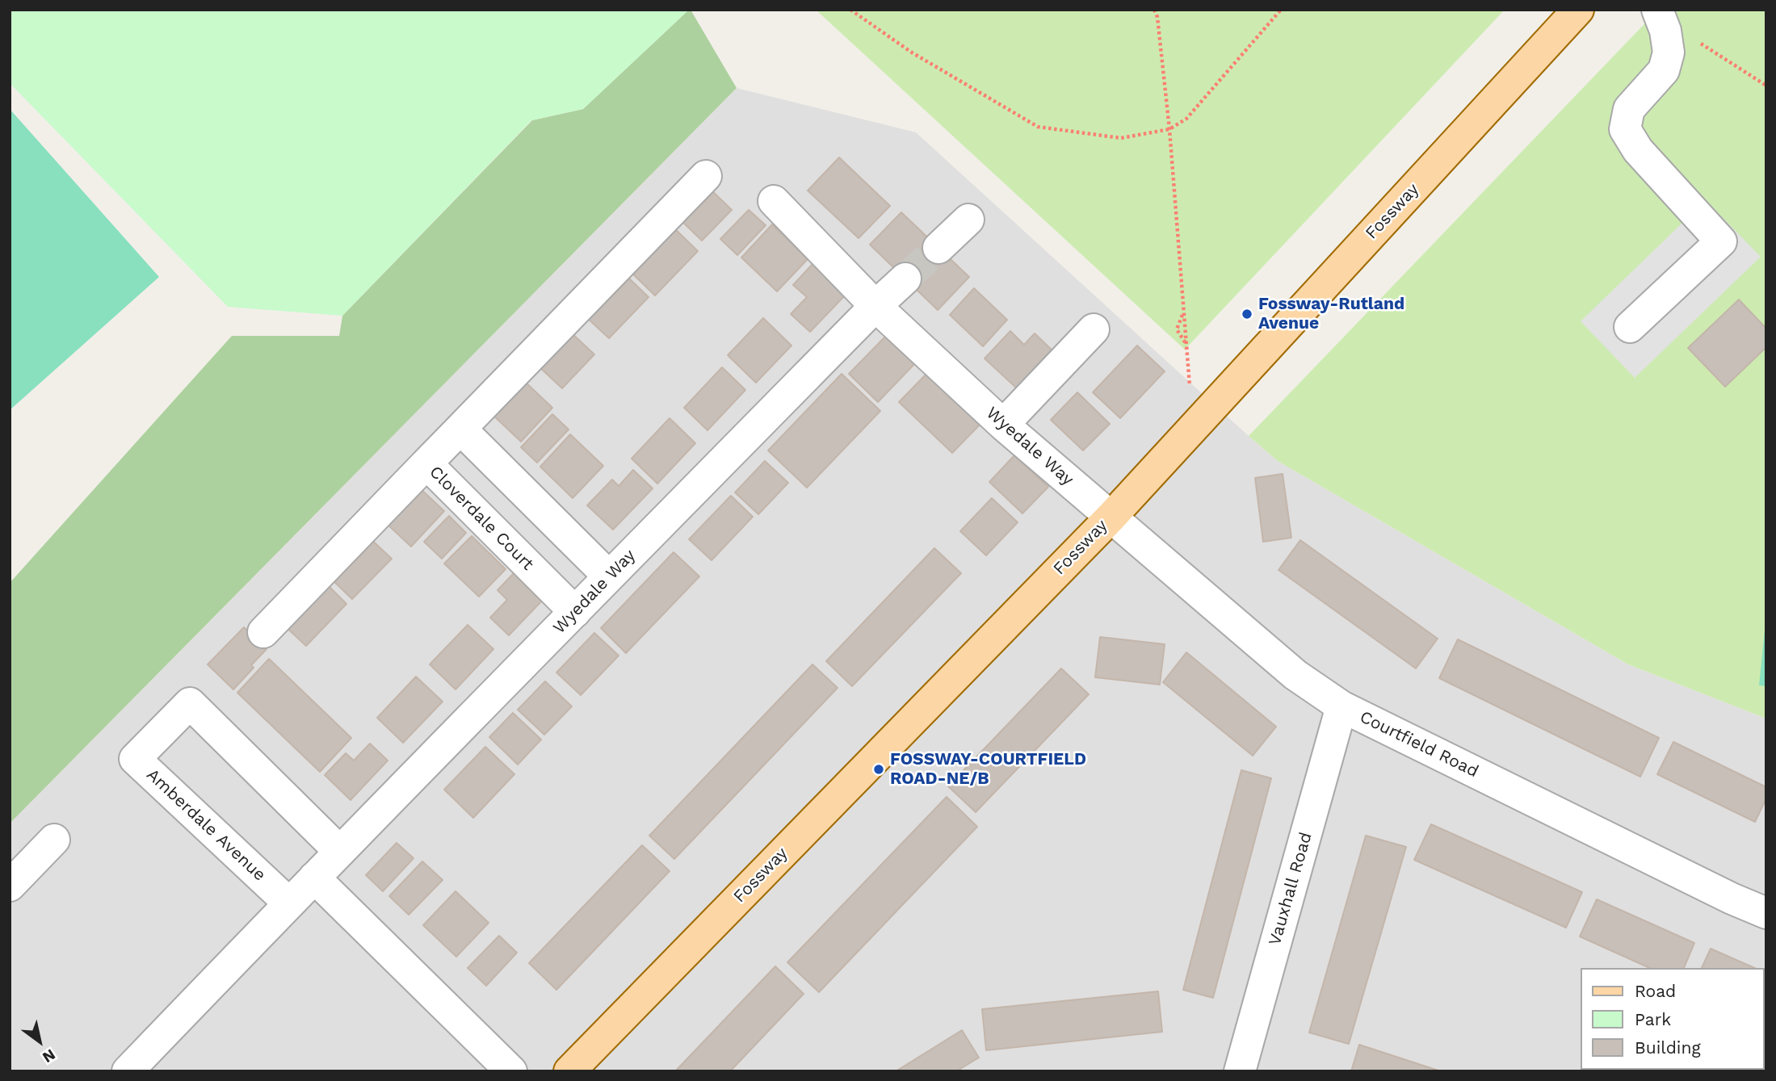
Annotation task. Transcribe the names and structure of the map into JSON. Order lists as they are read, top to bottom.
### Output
{
  "streets": {
    "main road": ["Fossway"],
    "street": [
      "Wyedale Way",
      "Cloverdale Court",
      "Courtfield Road",
      "Amberdale Avenue",
      "Vauxhall Road"
    ]
  },
  "crossings": [
    ["Fossway", "Wyedale Way"],
    ["Fossway", "Courtfield Road"],
    ["Wyedale Way", "Cloverdale Court"],
    ["Wyedale Way", "Courtfield Road"],
    ["Wyedale Way", "Amberdale Avenue"],
    ["Courtfield Road", "Vauxhall Road"]
  ],
  "places": ["Fossway-Rutland Avenue", "FOSSWAY-COURTFIELD ROAD-NE/B"],
  "legend": ["Road", "Park", "Building"],
  "north": "bottom right"
}
